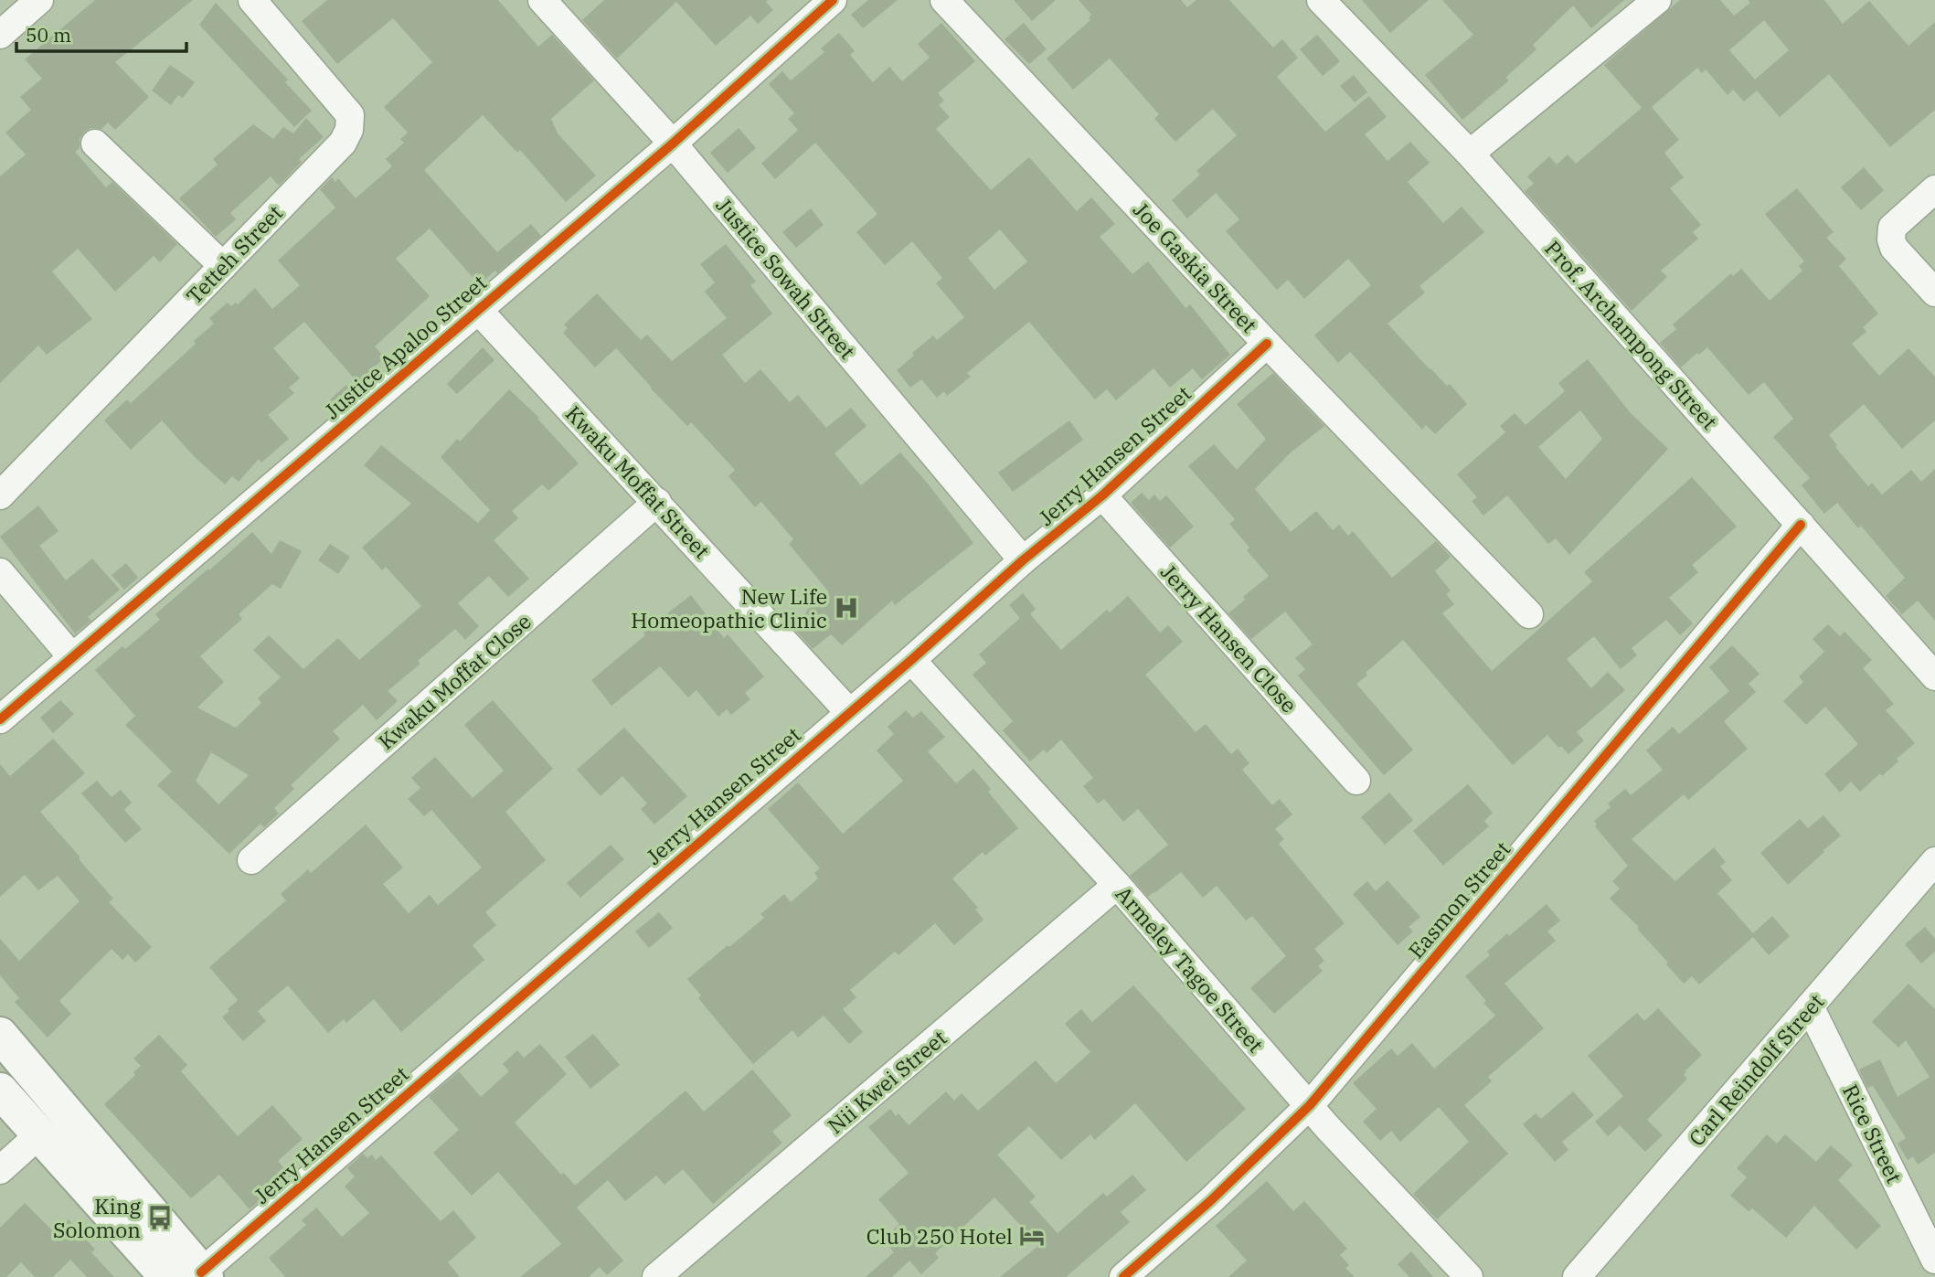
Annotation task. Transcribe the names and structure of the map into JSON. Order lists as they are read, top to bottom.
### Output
{
  "streets": {
    "street": [
      "Tetteh Street",
      "Joe Gaskia Street",
      "Justice Sowah Street",
      "Prof. Archampong Street",
      "Justice Apaloo Street",
      "Jerry Hansen Street",
      "Kwaku Moffat Street",
      "Jerry Hansen Close",
      "Kwaku Moffat Close",
      "Easmon Street",
      "Armeley Tagoe Street",
      "Carl Reindolf Street",
      "Nii Kwei Street",
      "Rice Street"
    ]
  },
  "crossings": [
    ["Joe Gaskia Street", "Jerry Hansen Street"],
    ["Justice Sowah Street", "Justice Apaloo Street"],
    ["Justice Sowah Street", "Jerry Hansen Street"],
    ["Prof. Archampong Street", "Easmon Street"],
    ["Justice Apaloo Street", "Kwaku Moffat Street"],
    ["Jerry Hansen Street", "Kwaku Moffat Street"],
    ["Jerry Hansen Street", "Jerry Hansen Close"],
    ["Jerry Hansen Street", "Armeley Tagoe Street"],
    ["Kwaku Moffat Street", "Kwaku Moffat Close"],
    ["Easmon Street", "Armeley Tagoe Street"],
    ["Armeley Tagoe Street", "Nii Kwei Street"],
    ["Carl Reindolf Street", "Rice Street"]
  ],
  "places": {
    "hospital": ["New Life Homeopathic Clinic"],
    "bus stop": ["King Solomon"],
    "hotel": ["Club 250 Hotel"]
  },
  "scale_bar": "50 m"
}
